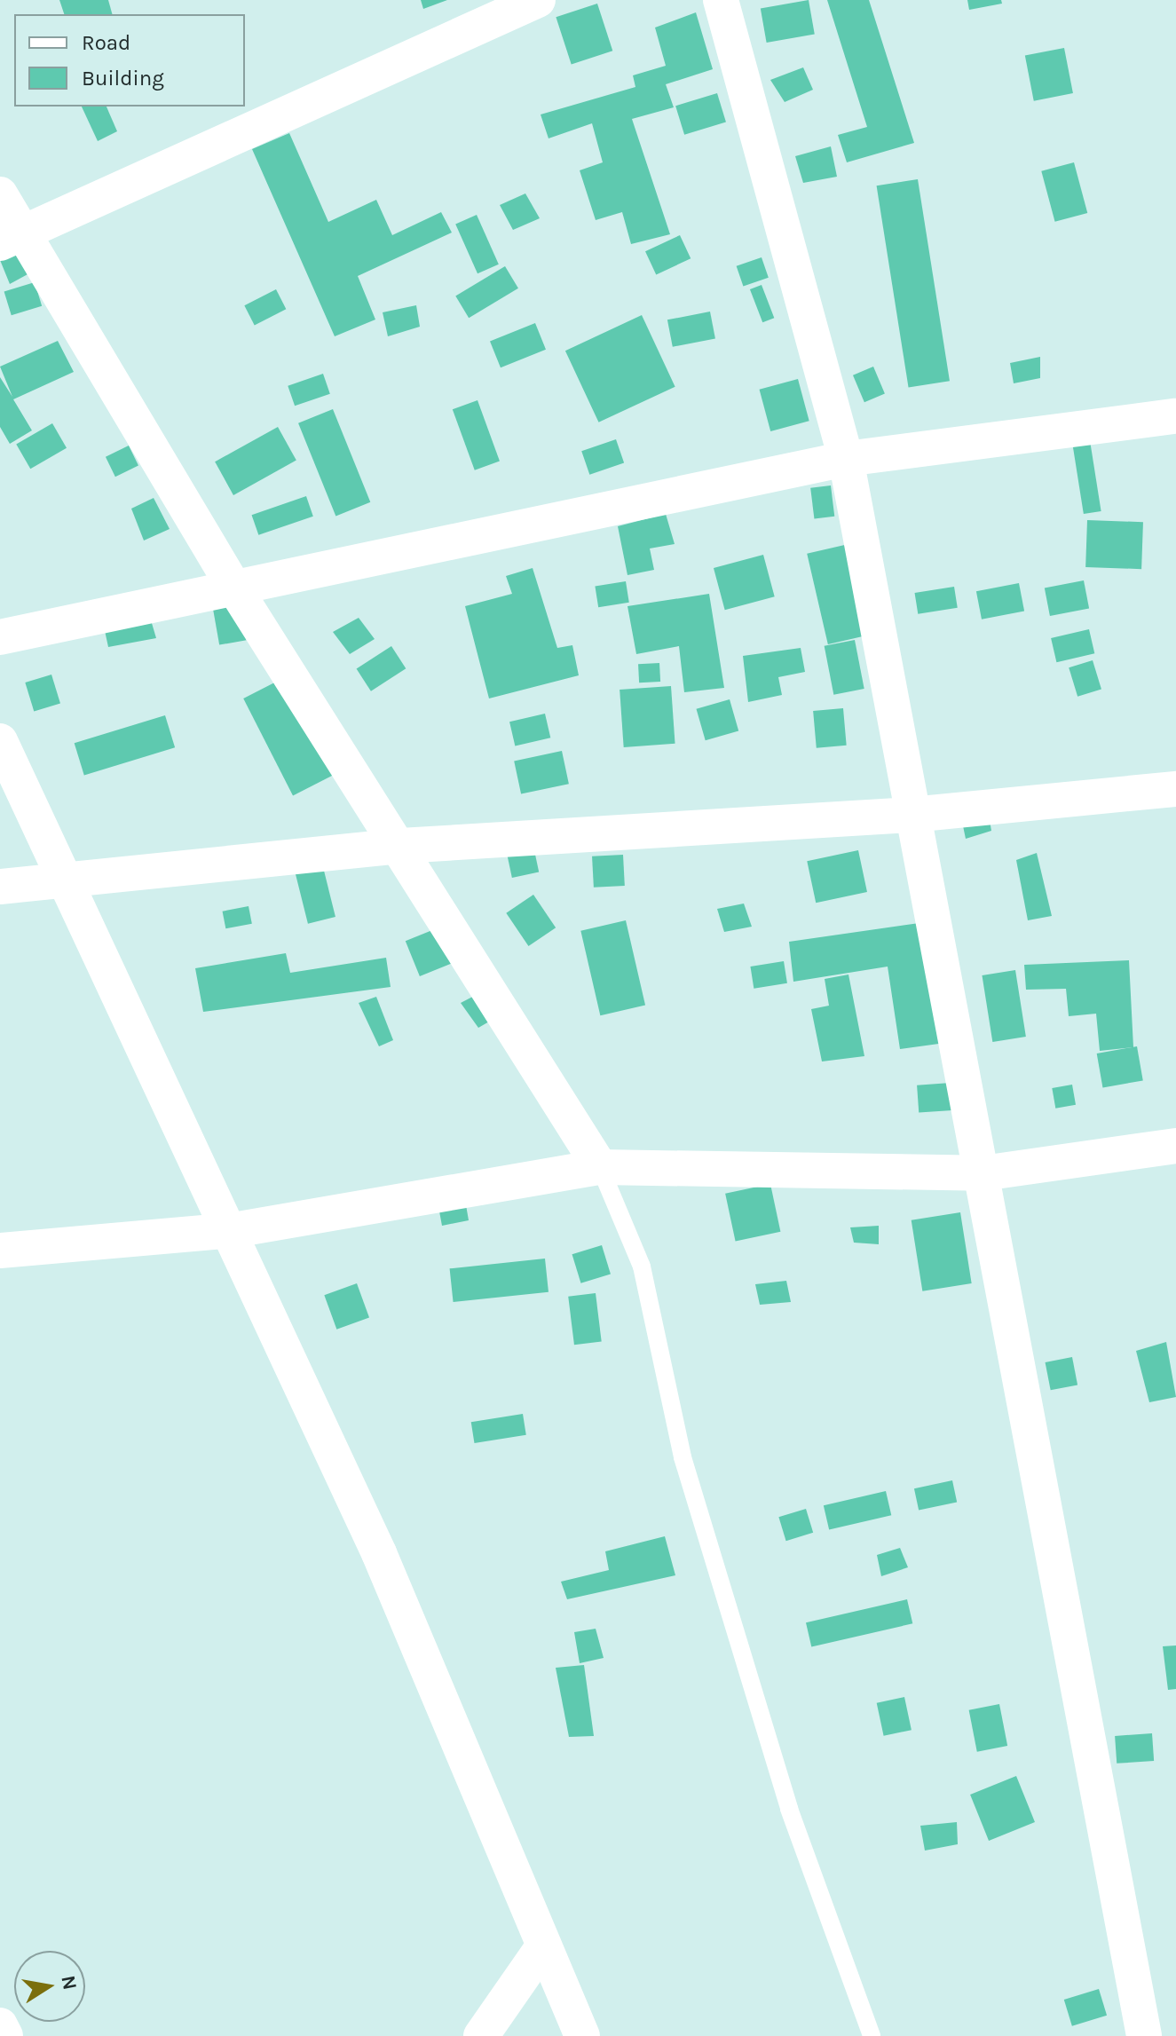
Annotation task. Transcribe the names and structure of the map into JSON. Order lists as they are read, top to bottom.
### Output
{
  "legend": ["Road", "Building"],
  "north": "right"
}
